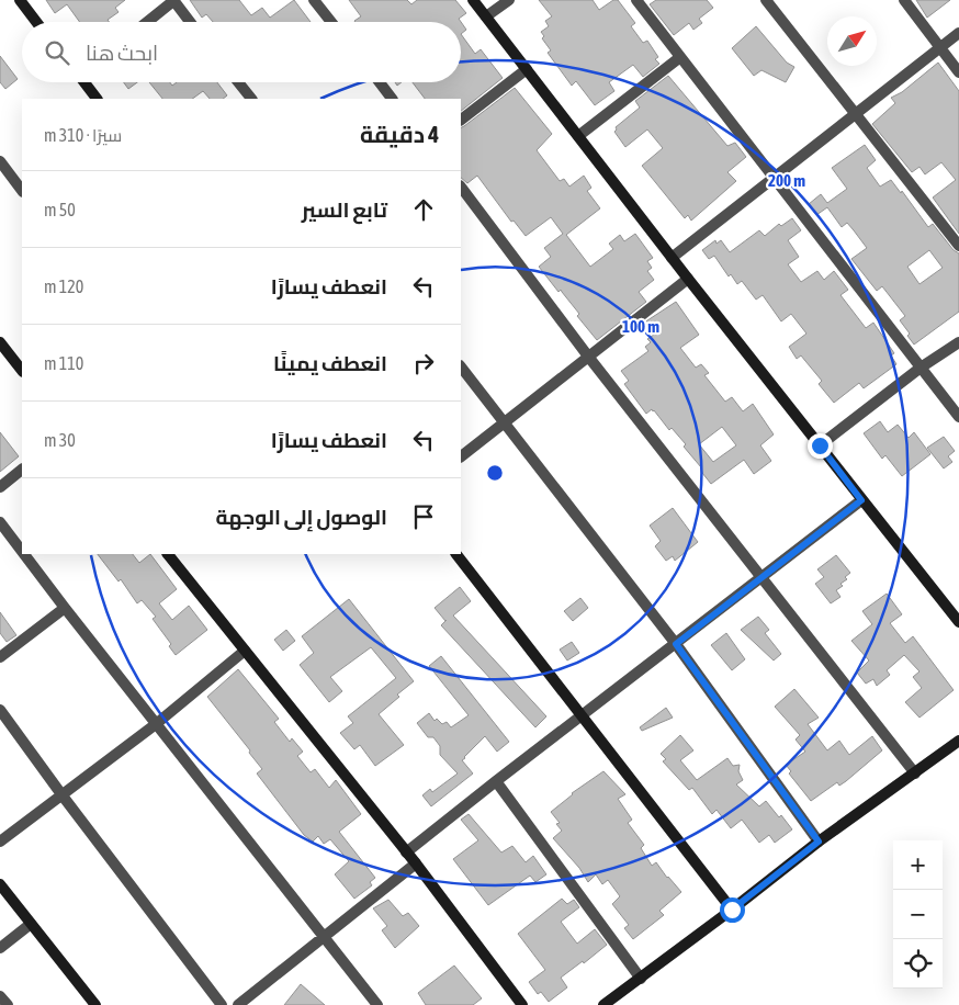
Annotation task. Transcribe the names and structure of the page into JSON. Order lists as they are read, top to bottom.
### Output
{
  "north": "top right",
  "page": {
    "search": "ابحث هنا",
    "heading": ["4 دقيقة", "سيرًا · 310 m"],
    "list": [
      ["تابع السير", "50 m"],
      ["انعطف يسارًا", "120 m"],
      ["انعطف يمينًا", "110 m"],
      ["انعطف يسارًا", "30 m"],
      "الوصول إلى الوجهة"
    ],
    "map_buttons": ["+", "−"]
  },
  "rings": ["200 m", "100 m"]
}
